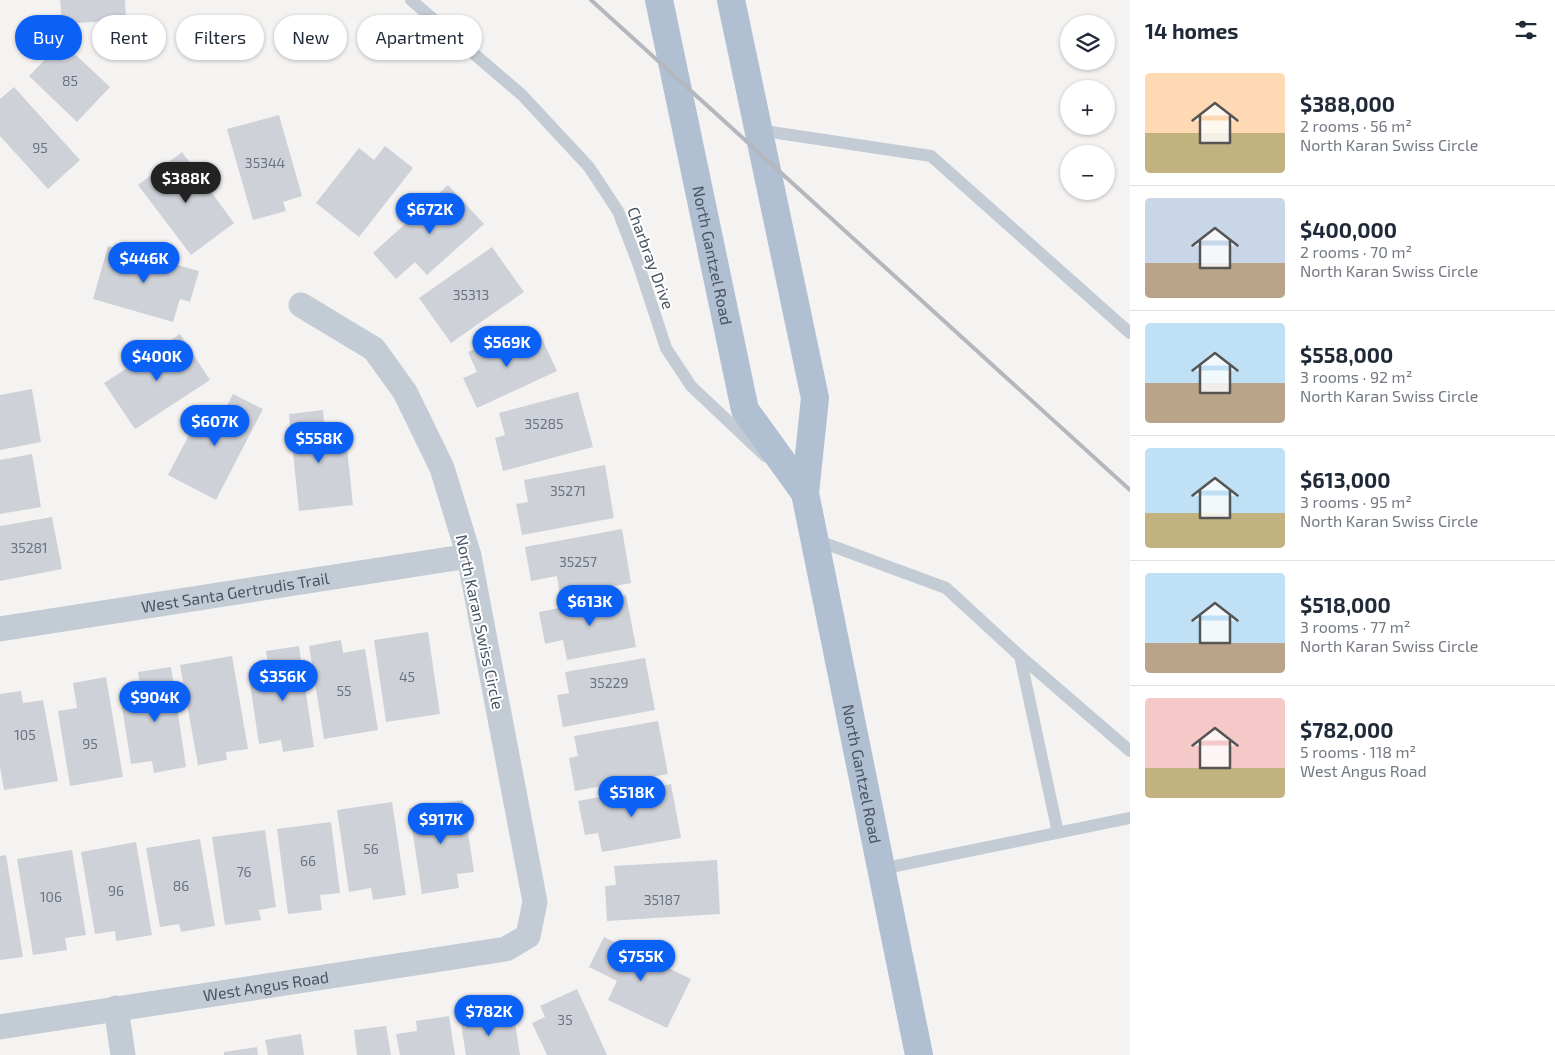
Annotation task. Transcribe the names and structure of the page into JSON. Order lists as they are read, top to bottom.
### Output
{
  "streets": {
    "main road": ["North Gantzel Road"],
    "street": ["West Santa Gertrudis Trail", "North Karan Swiss Circle", "West Angus Road"],
    "lane": ["Charbray Drive"]
  },
  "crossings": [
    ["North Gantzel Road", "Charbray Drive"],
    ["West Santa Gertrudis Trail", "North Karan Swiss Circle"],
    ["North Karan Swiss Circle", "West Angus Road"]
  ],
  "house_numbers": [
    "85",
    "95",
    "35344",
    "35313",
    "35285",
    "35271",
    "35281",
    "35257",
    "45",
    "35229",
    "55",
    "105",
    "95",
    "56",
    "66",
    "76",
    "86",
    "96",
    "106",
    "35187",
    "35"
  ],
  "page": {
    "heading": "14 homes",
    "map_buttons": ["+", "−"],
    "chip": [
      "Buy",
      "Rent",
      "Filters",
      "New",
      "Apartment"
    ],
    "list": [
      {
        "name": "$388,000",
        "note": "2 rooms · 56 m² · North Karan Swiss Circle"
      },
      {
        "name": "$400,000",
        "note": "2 rooms · 70 m² · North Karan Swiss Circle"
      },
      {
        "name": "$558,000",
        "note": "3 rooms · 92 m² · North Karan Swiss Circle"
      },
      {
        "name": "$613,000",
        "note": "3 rooms · 95 m² · North Karan Swiss Circle"
      },
      {
        "name": "$518,000",
        "note": "3 rooms · 77 m² · North Karan Swiss Circle"
      },
      {
        "name": "$782,000",
        "note": "5 rooms · 118 m² · West Angus Road"
      }
    ],
    "price": [
      "$388K",
      "$672K",
      "$446K",
      "$569K",
      "$400K",
      "$607K",
      "$558K",
      "$613K",
      "$356K",
      "$904K",
      "$518K",
      "$917K",
      "$755K",
      "$782K"
    ]
  }
}
